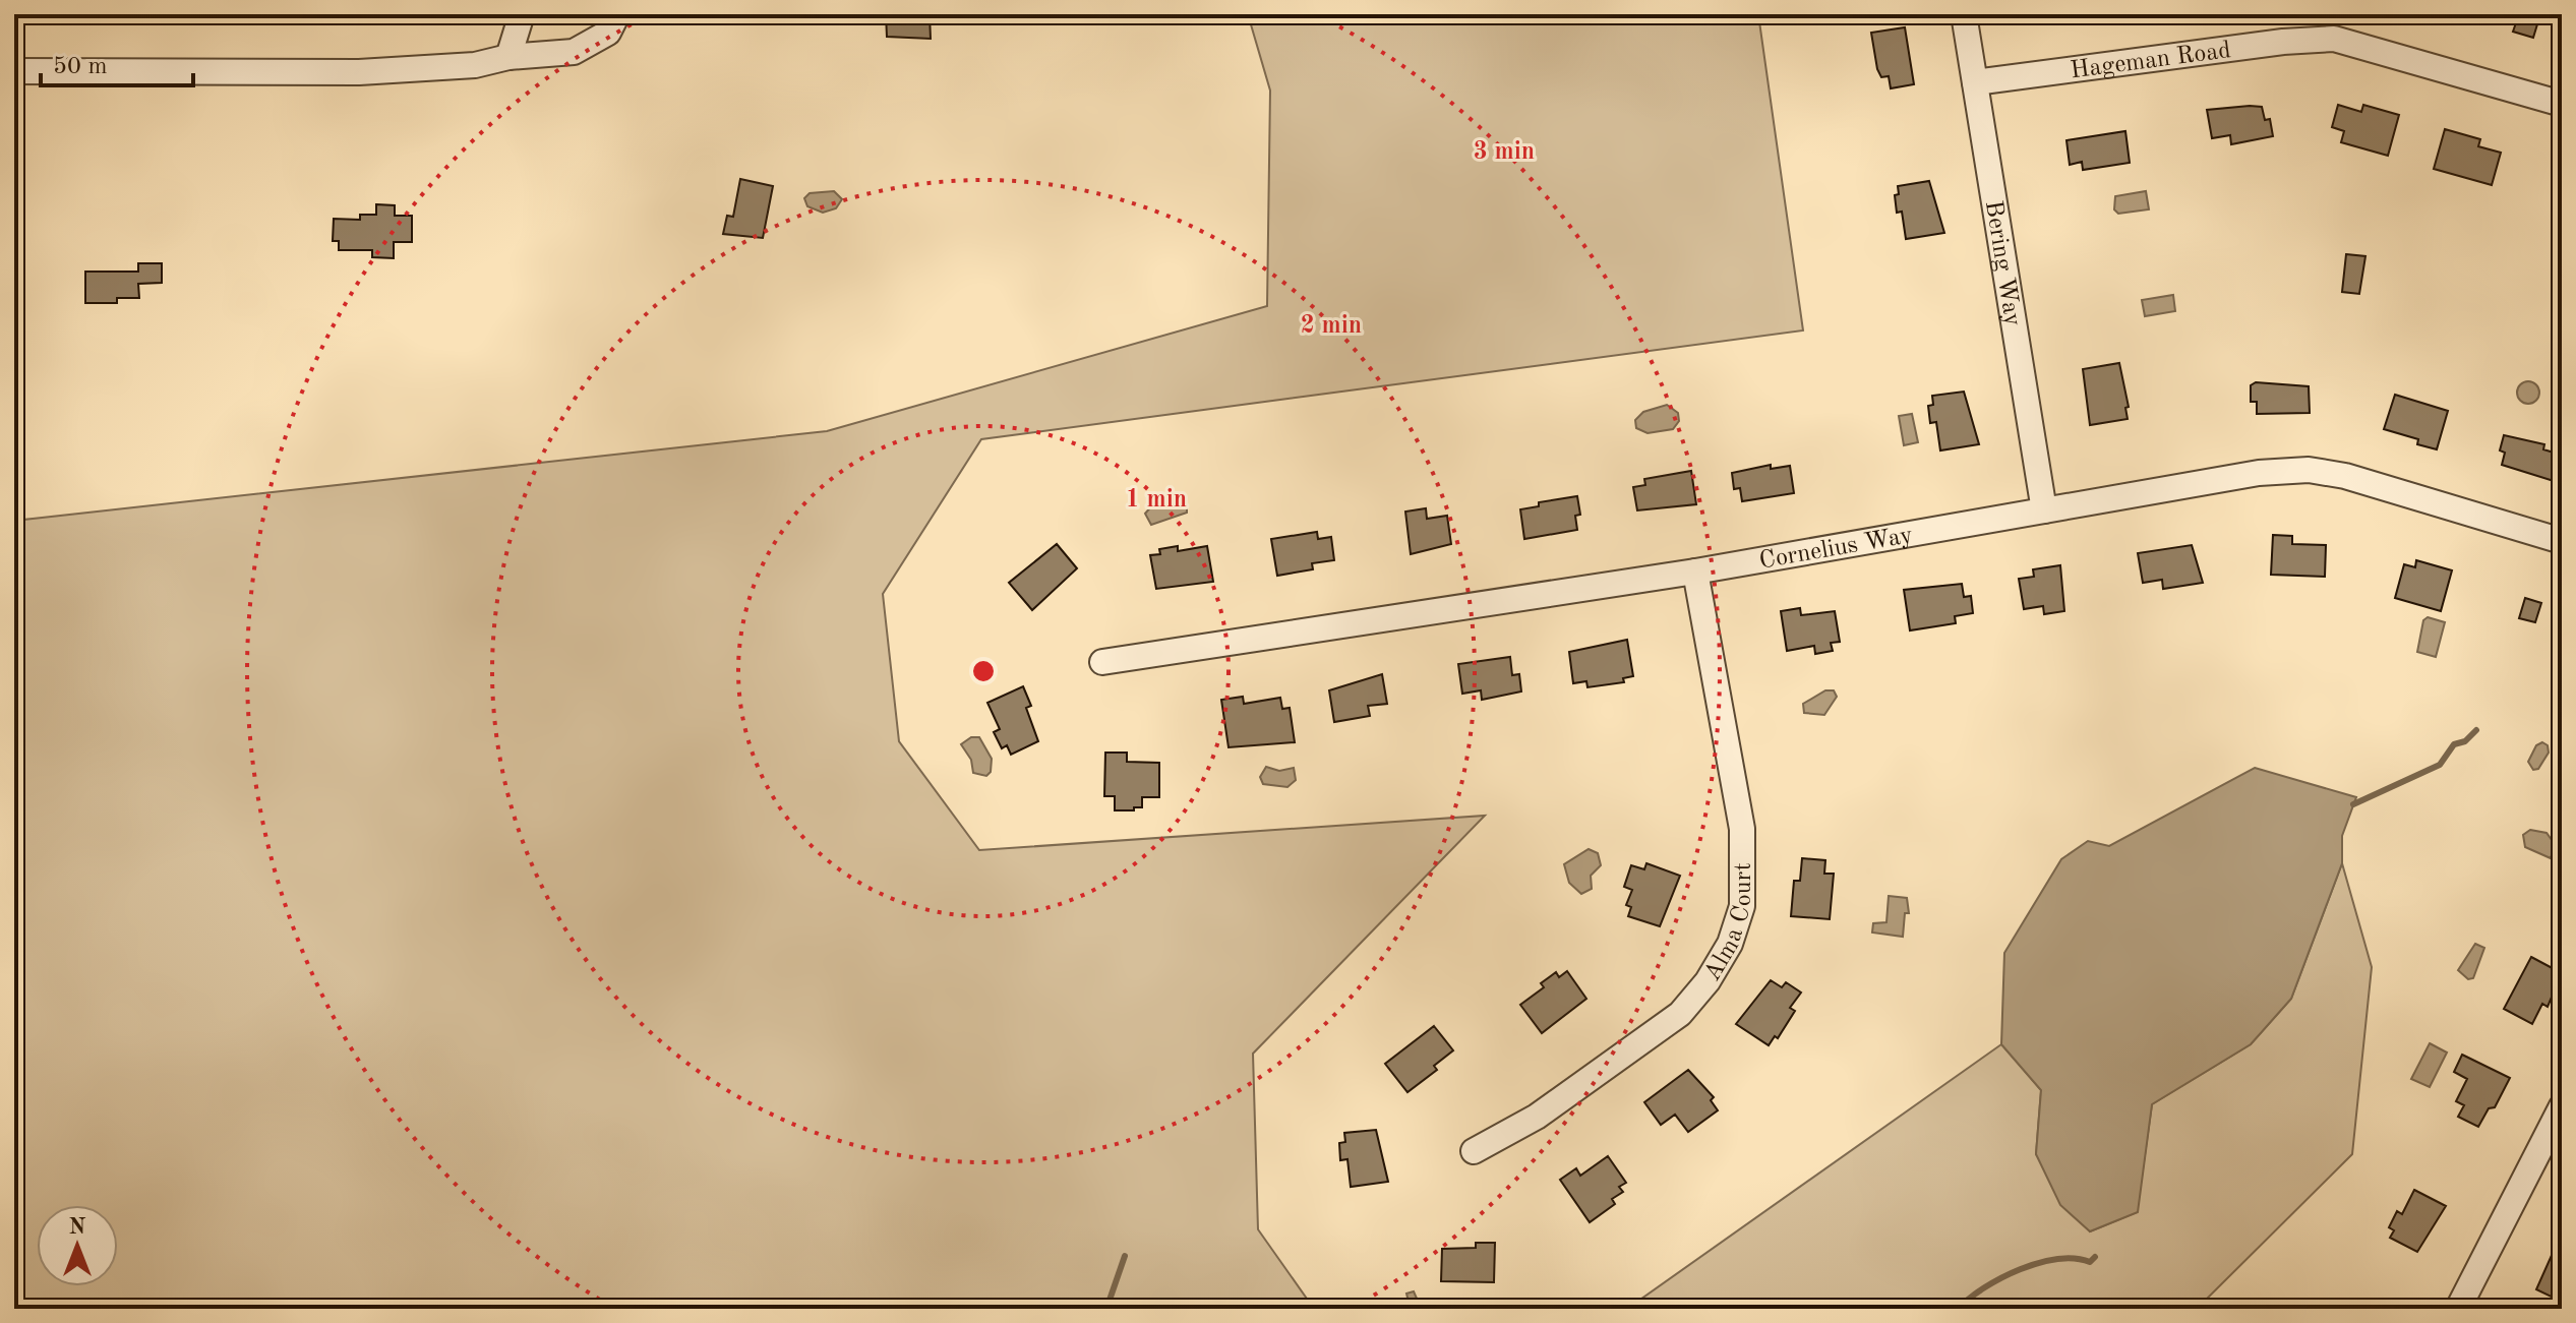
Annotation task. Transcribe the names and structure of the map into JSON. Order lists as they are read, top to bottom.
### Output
{
  "streets": {
    "street": [
      "Hageman Road",
      "Bering Way",
      "Cornelius Way",
      "Alma Court"
    ]
  },
  "crossings": [
    ["Hageman Road", "Bering Way"],
    ["Bering Way", "Cornelius Way"],
    ["Cornelius Way", "Alma Court"]
  ],
  "scale_bar": "50 m",
  "north": "top",
  "rings": ["3 min", "2 min", "1 min"]
}
